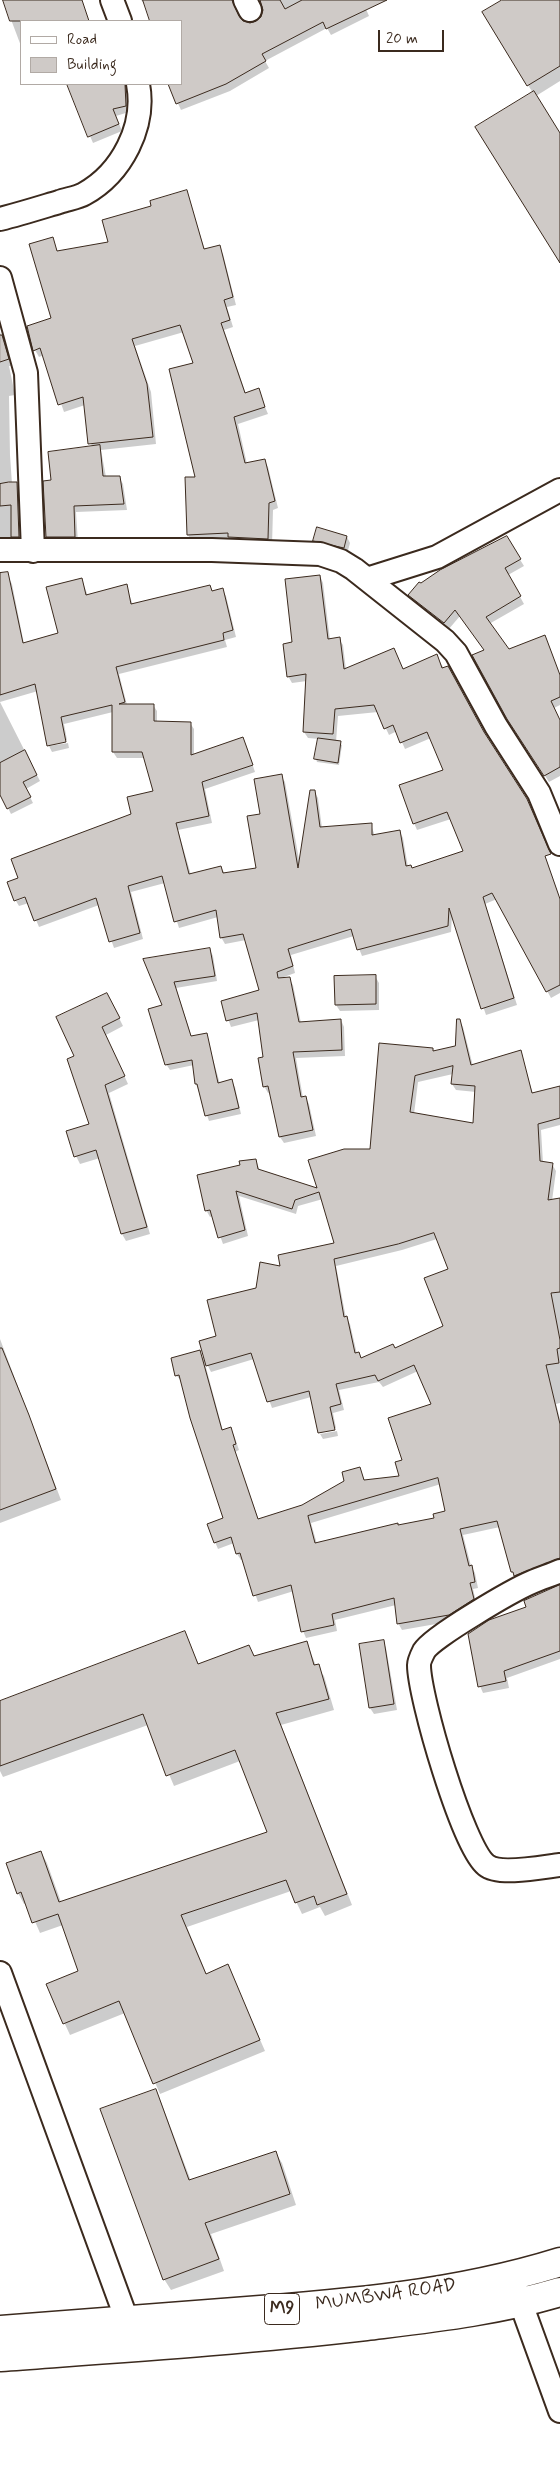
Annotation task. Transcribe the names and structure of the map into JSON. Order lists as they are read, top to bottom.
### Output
{
  "streets": {
    "main road": ["MUMBWA ROAD", "M9"]
  },
  "legend": ["Road", "Building"],
  "scale_bar": "20 m"
}
